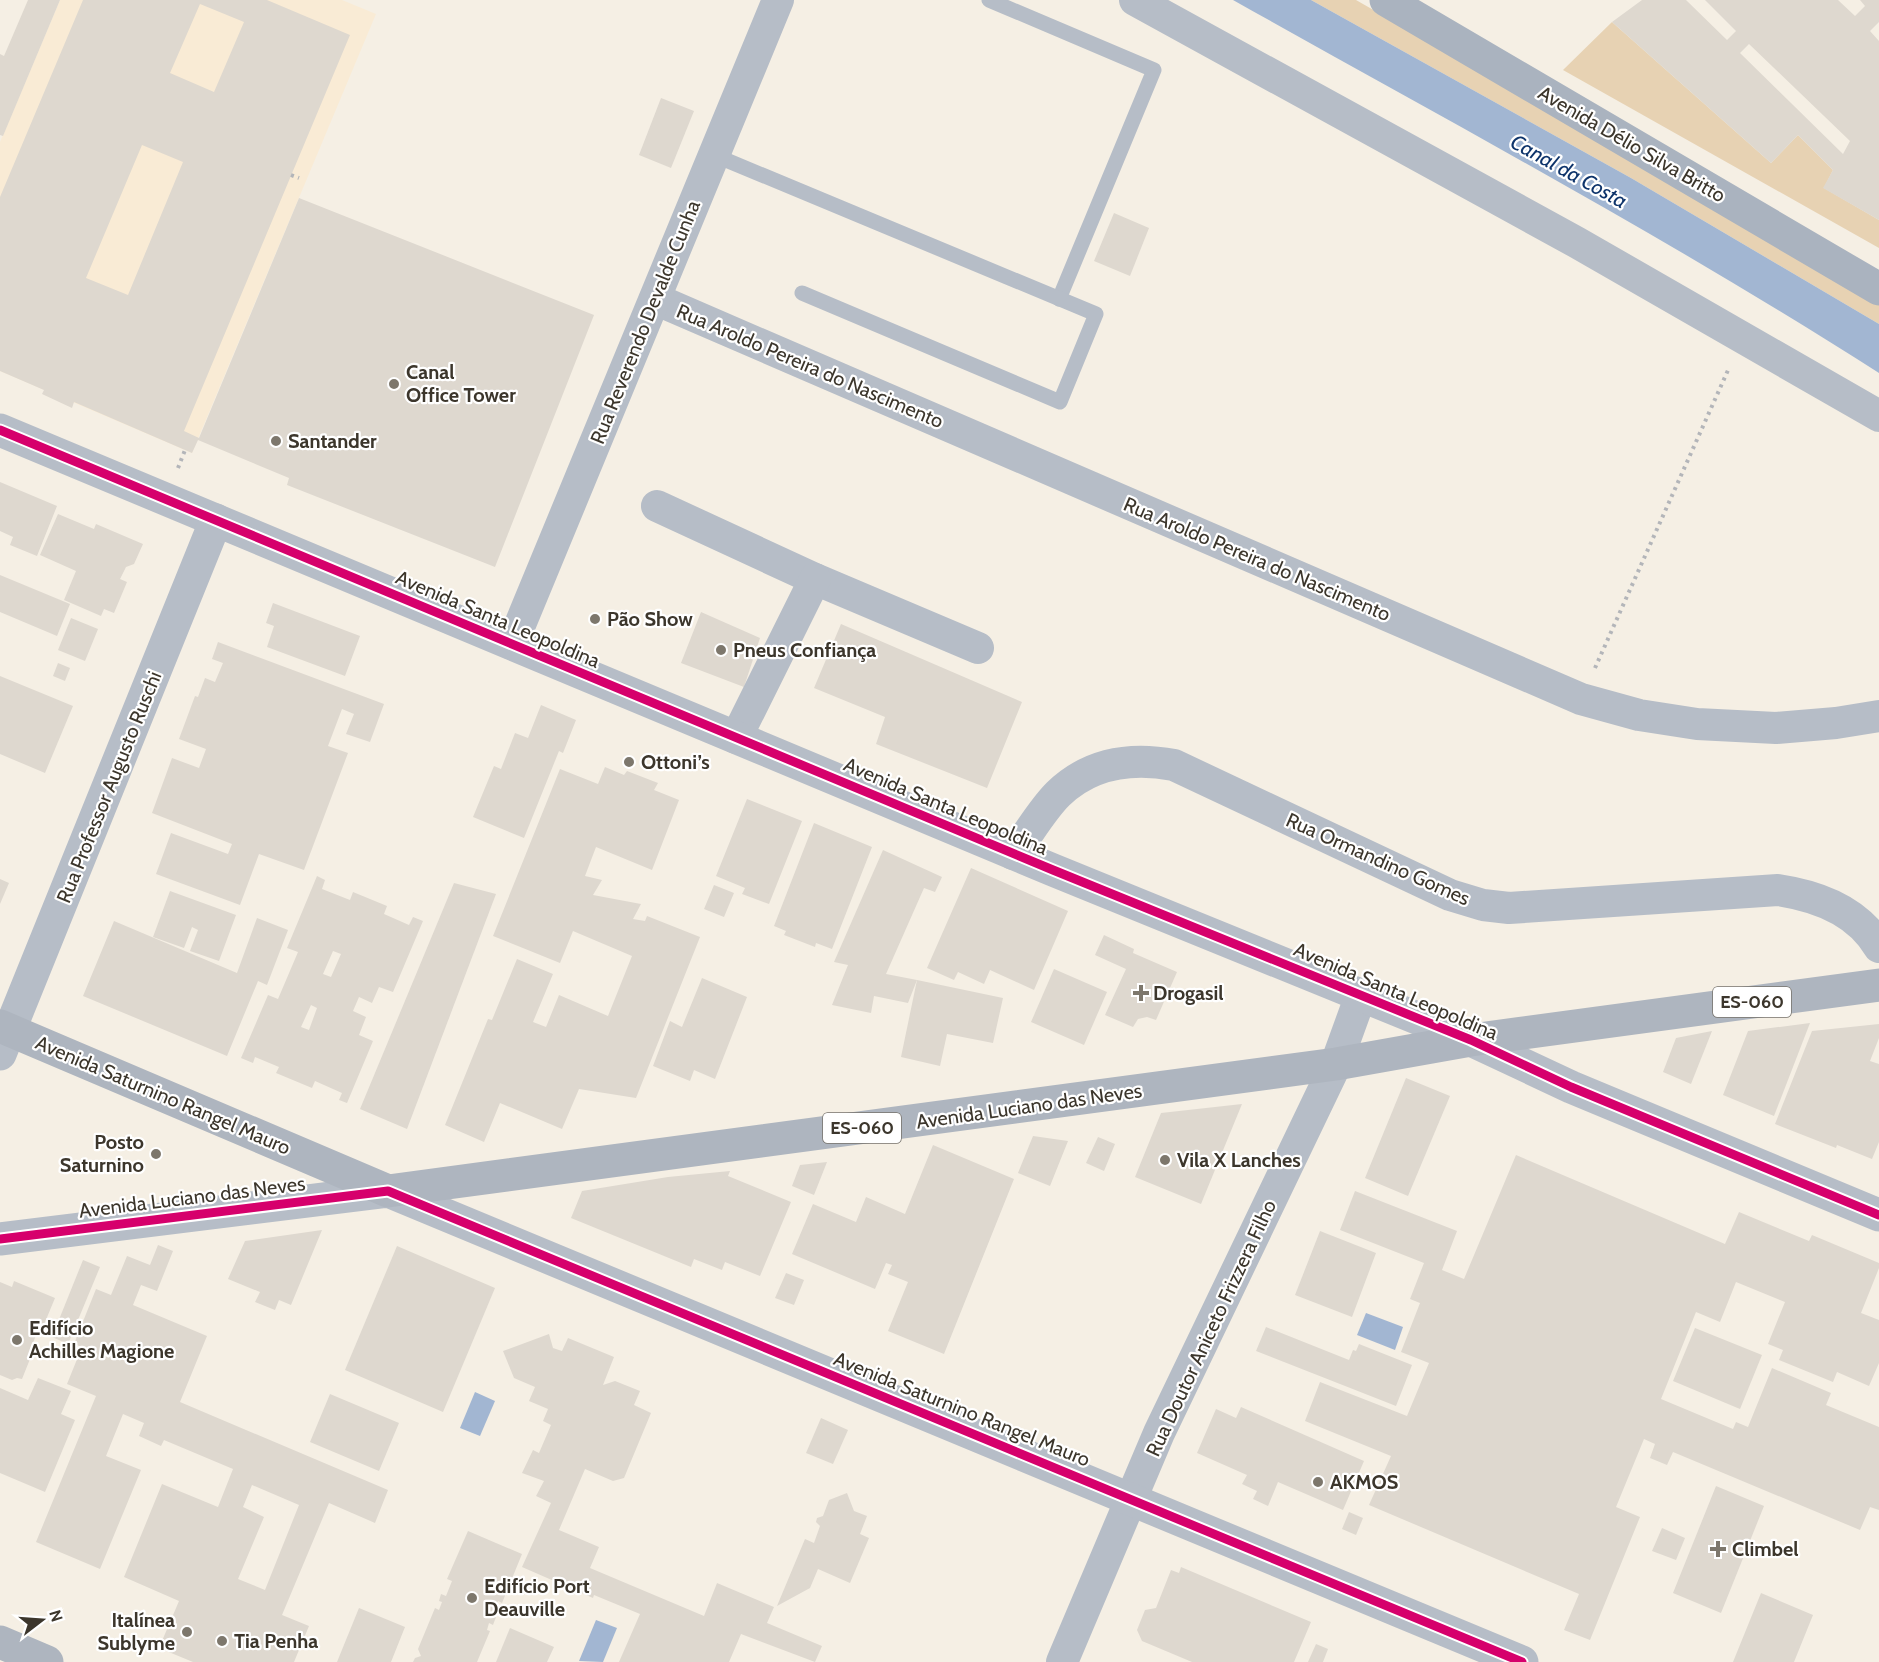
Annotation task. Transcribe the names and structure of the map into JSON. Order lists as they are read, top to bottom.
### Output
{
  "streets": {
    "main road": [
      "Avenida Délio Silva Britto",
      "ES-060",
      "Avenida Saturnino Rangel Mauro",
      "Avenida Luciano das Neves"
    ],
    "street": [
      "Rua Reverendo Devalde Cunha",
      "Rua Aroldo Pereira do Nascimento",
      "Avenida Santa Leopoldina",
      "Rua Professor Augusto Ruschi",
      "Rua Ormandino Gomes",
      "Rua Doutor Aniceto Frizzera Filho"
    ]
  },
  "crossings": [
    ["Rua Reverendo Devalde Cunha", "Rua Aroldo Pereira do Nascimento"],
    ["Rua Reverendo Devalde Cunha", "Avenida Santa Leopoldina"],
    ["Avenida Santa Leopoldina", "Rua Professor Augusto Ruschi"],
    ["Avenida Santa Leopoldina", "Rua Ormandino Gomes"],
    ["Avenida Santa Leopoldina", "Avenida Luciano das Neves"],
    ["Avenida Santa Leopoldina", "Rua Doutor Aniceto Frizzera Filho"],
    ["Rua Professor Augusto Ruschi", "Avenida Saturnino Rangel Mauro"],
    ["Avenida Saturnino Rangel Mauro", "Avenida Luciano das Neves"],
    ["Avenida Saturnino Rangel Mauro", "Rua Doutor Aniceto Frizzera Filho"],
    ["Avenida Luciano das Neves", "Rua Doutor Aniceto Frizzera Filho"]
  ],
  "water": ["Canal da Costa"],
  "places": {
    "other": [
      "Canal Office Tower",
      "Santander",
      "Pão Show",
      "Pneus Confiança",
      "Ottoni’s",
      "Posto Saturnino",
      "Vila X Lanches",
      "Edifício Achilles Magione",
      "AKMOS",
      "Edifício Port Deauville",
      "Italínea Sublyme",
      "Tia Penha"
    ],
    "health": ["Drogasil", "Climbel"]
  },
  "north": "right"
}
